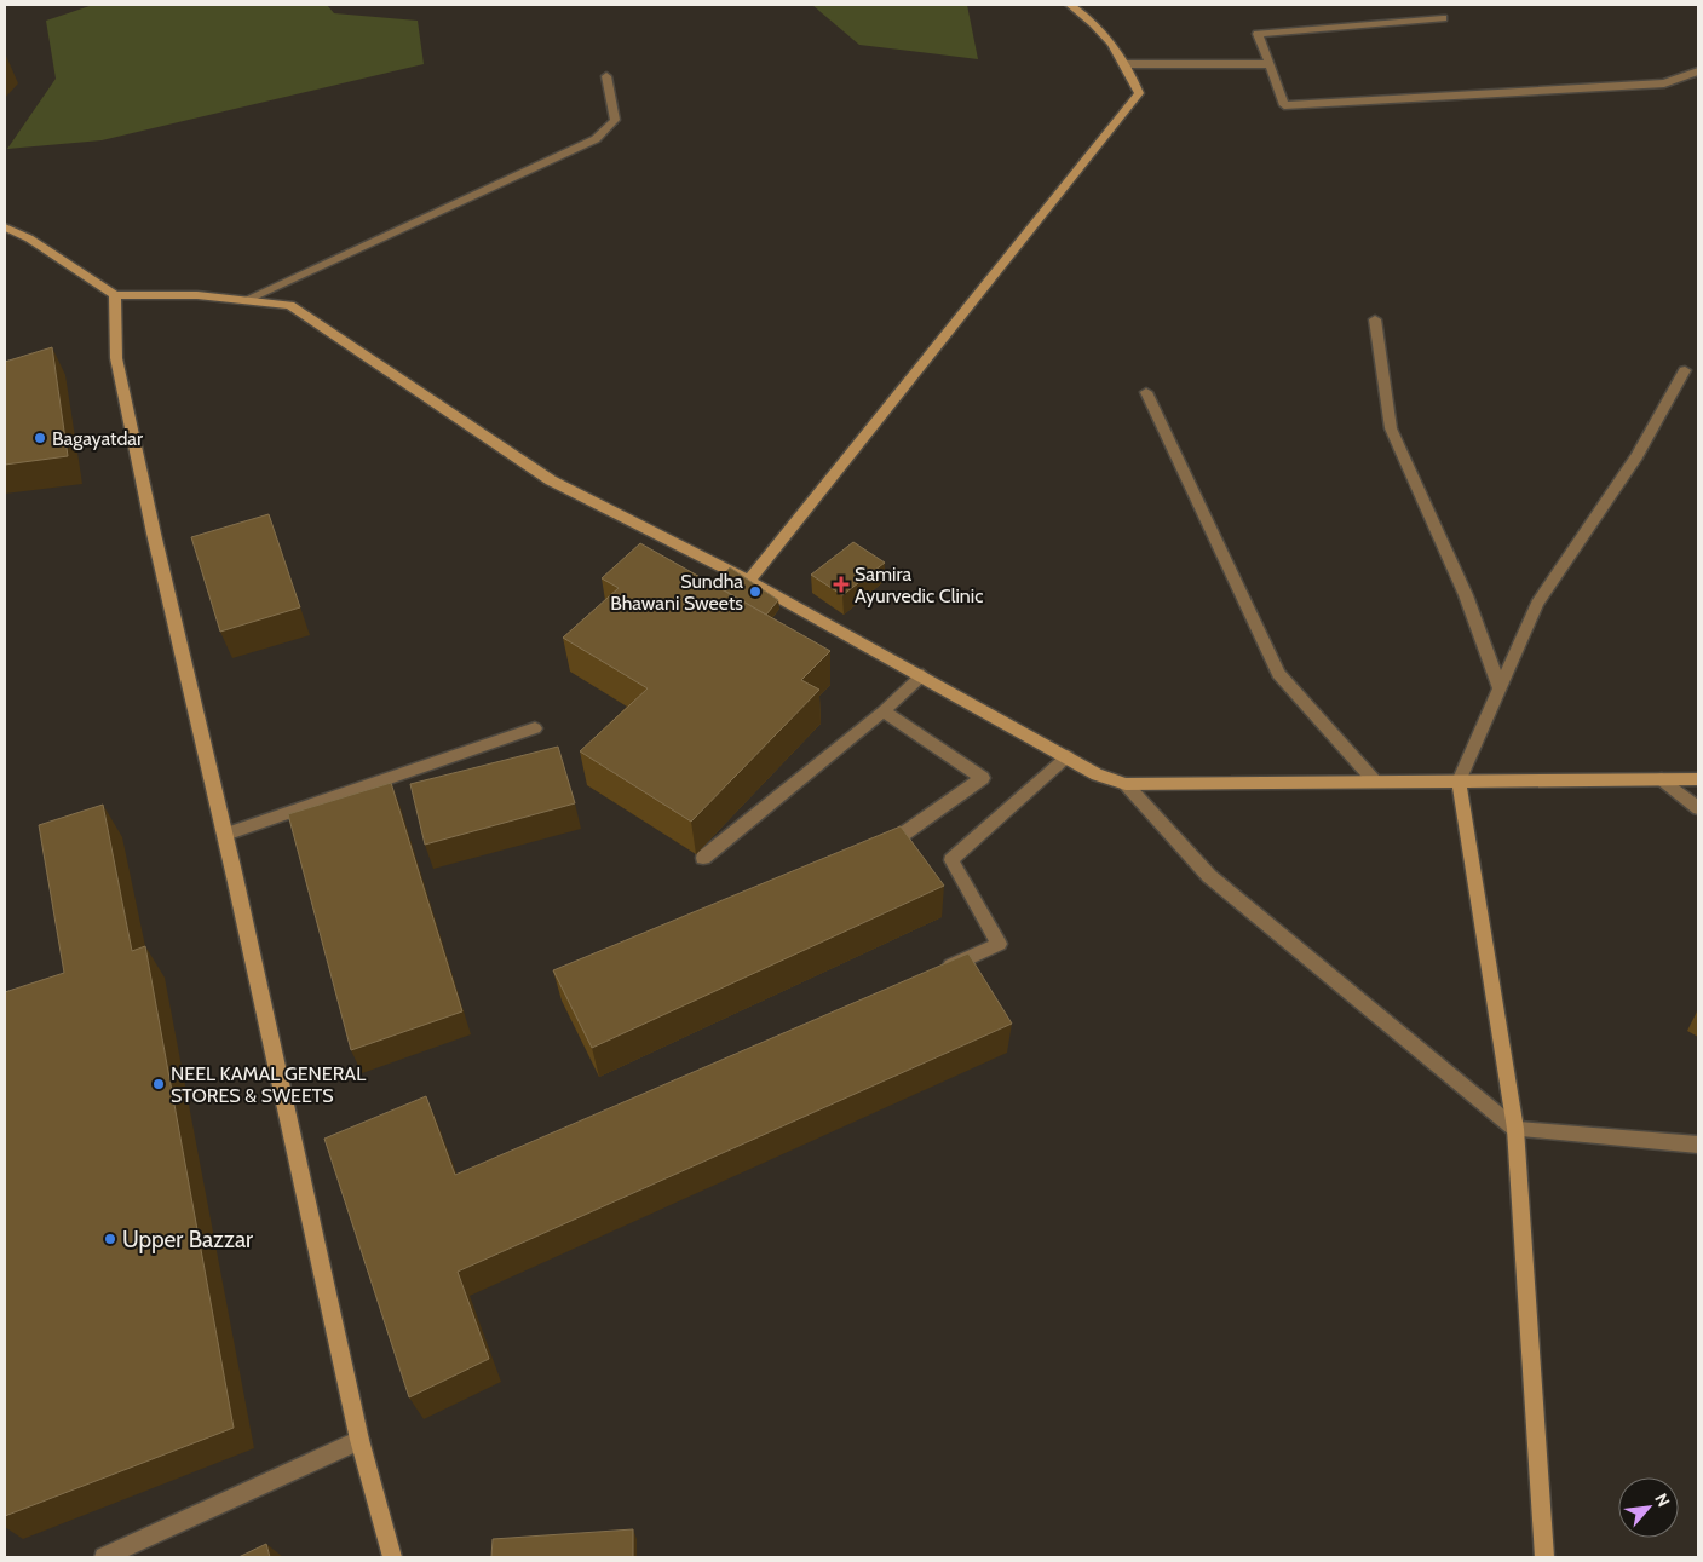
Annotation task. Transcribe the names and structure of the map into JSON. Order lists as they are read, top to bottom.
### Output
{
  "places": {
    "other": [
      "Bagayatdar",
      "Sundha Bhawani Sweets",
      "NEEL KAMAL GENERAL STORES & SWEETS",
      "Upper Bazzar"
    ],
    "health": ["Samira Ayurvedic Clinic"]
  },
  "north": "top right"
}
